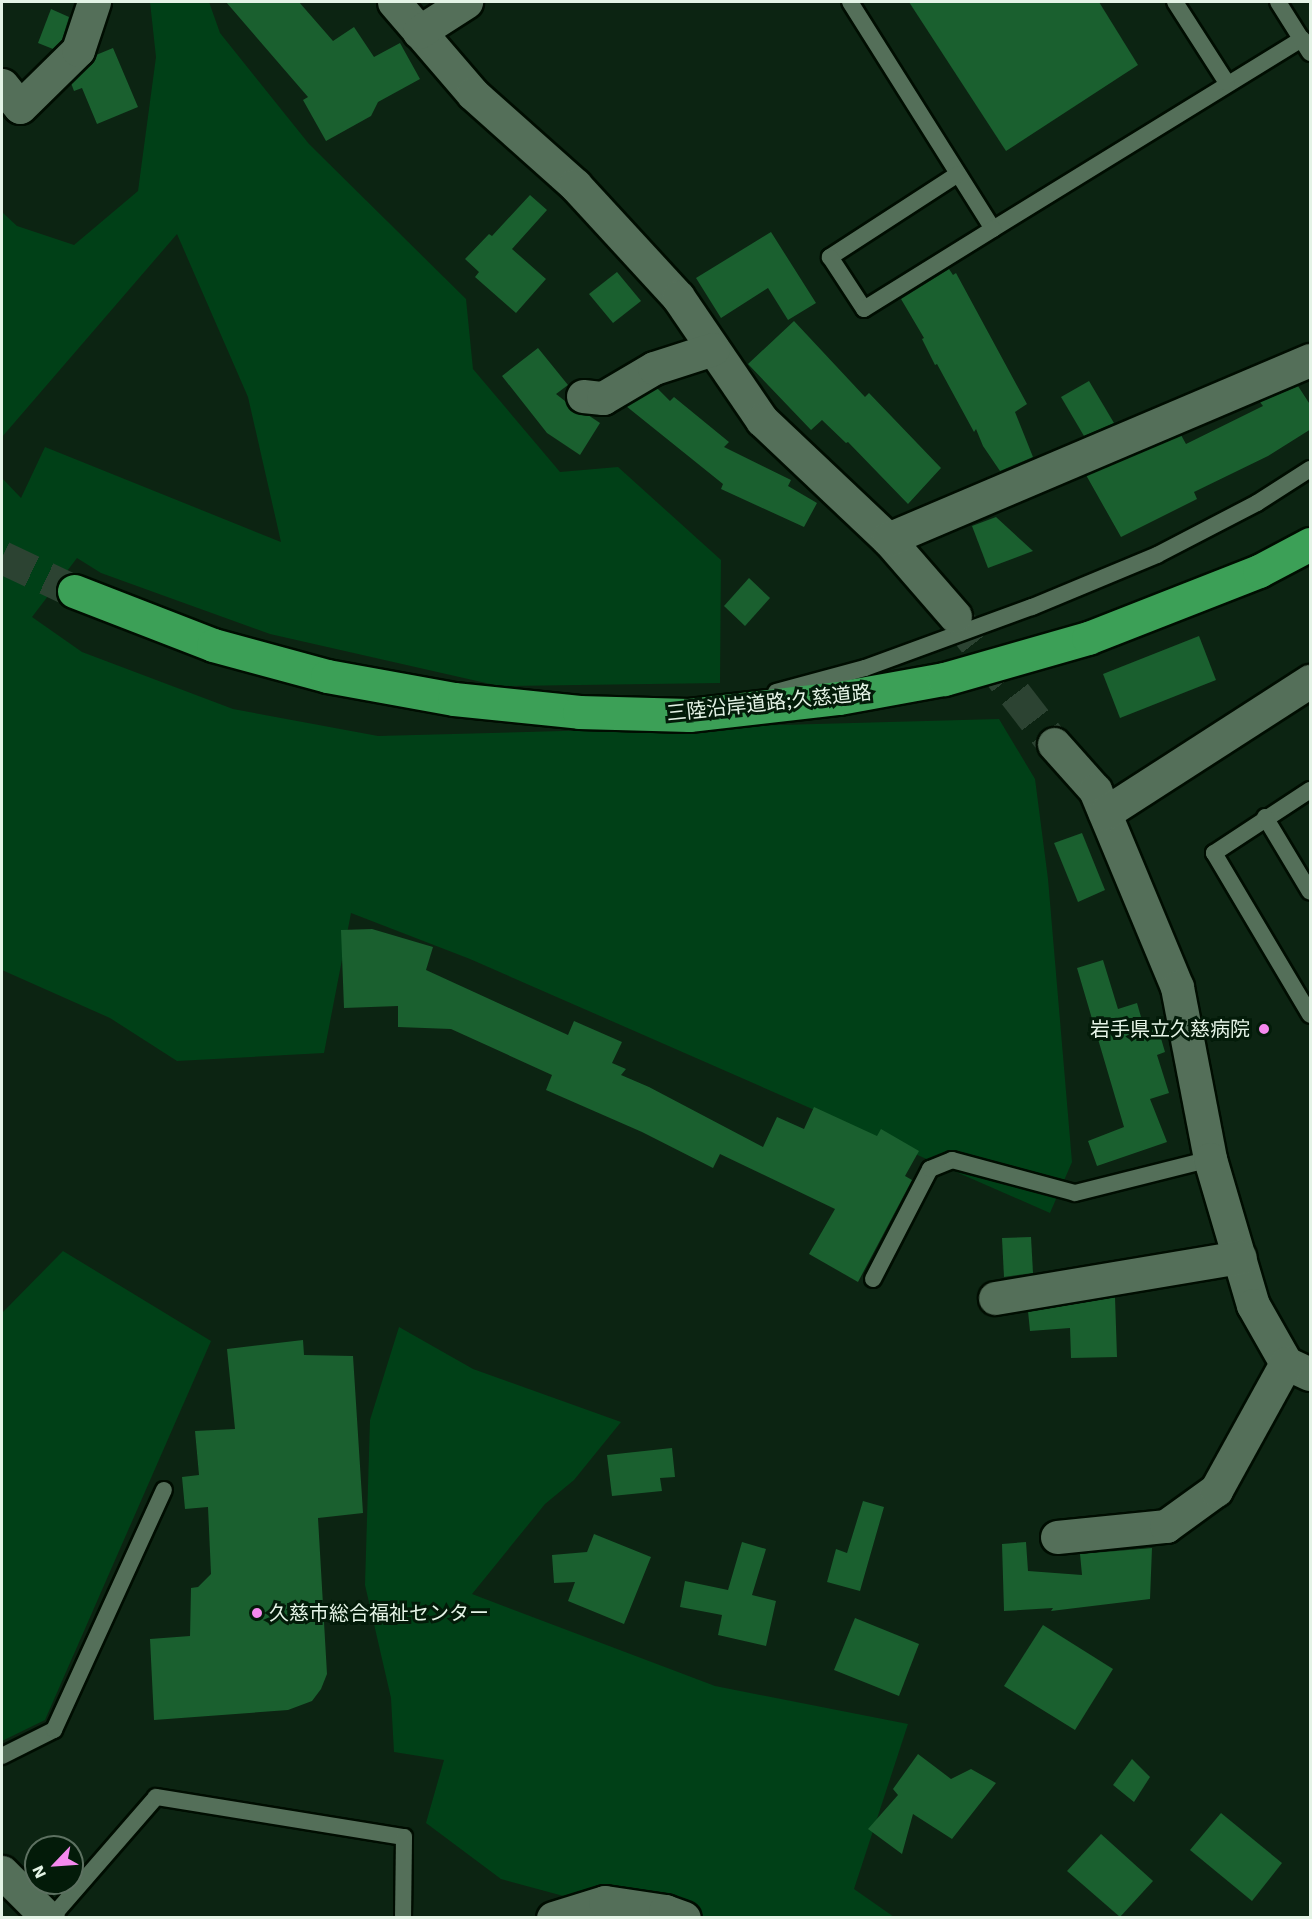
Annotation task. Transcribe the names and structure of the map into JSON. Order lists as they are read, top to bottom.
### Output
{
  "streets": {
    "highway": ["三陸沿岸道路;久慈道路"]
  },
  "places": ["岩手県立久慈病院", "久慈市総合福祉センター"],
  "north": "bottom left"
}
